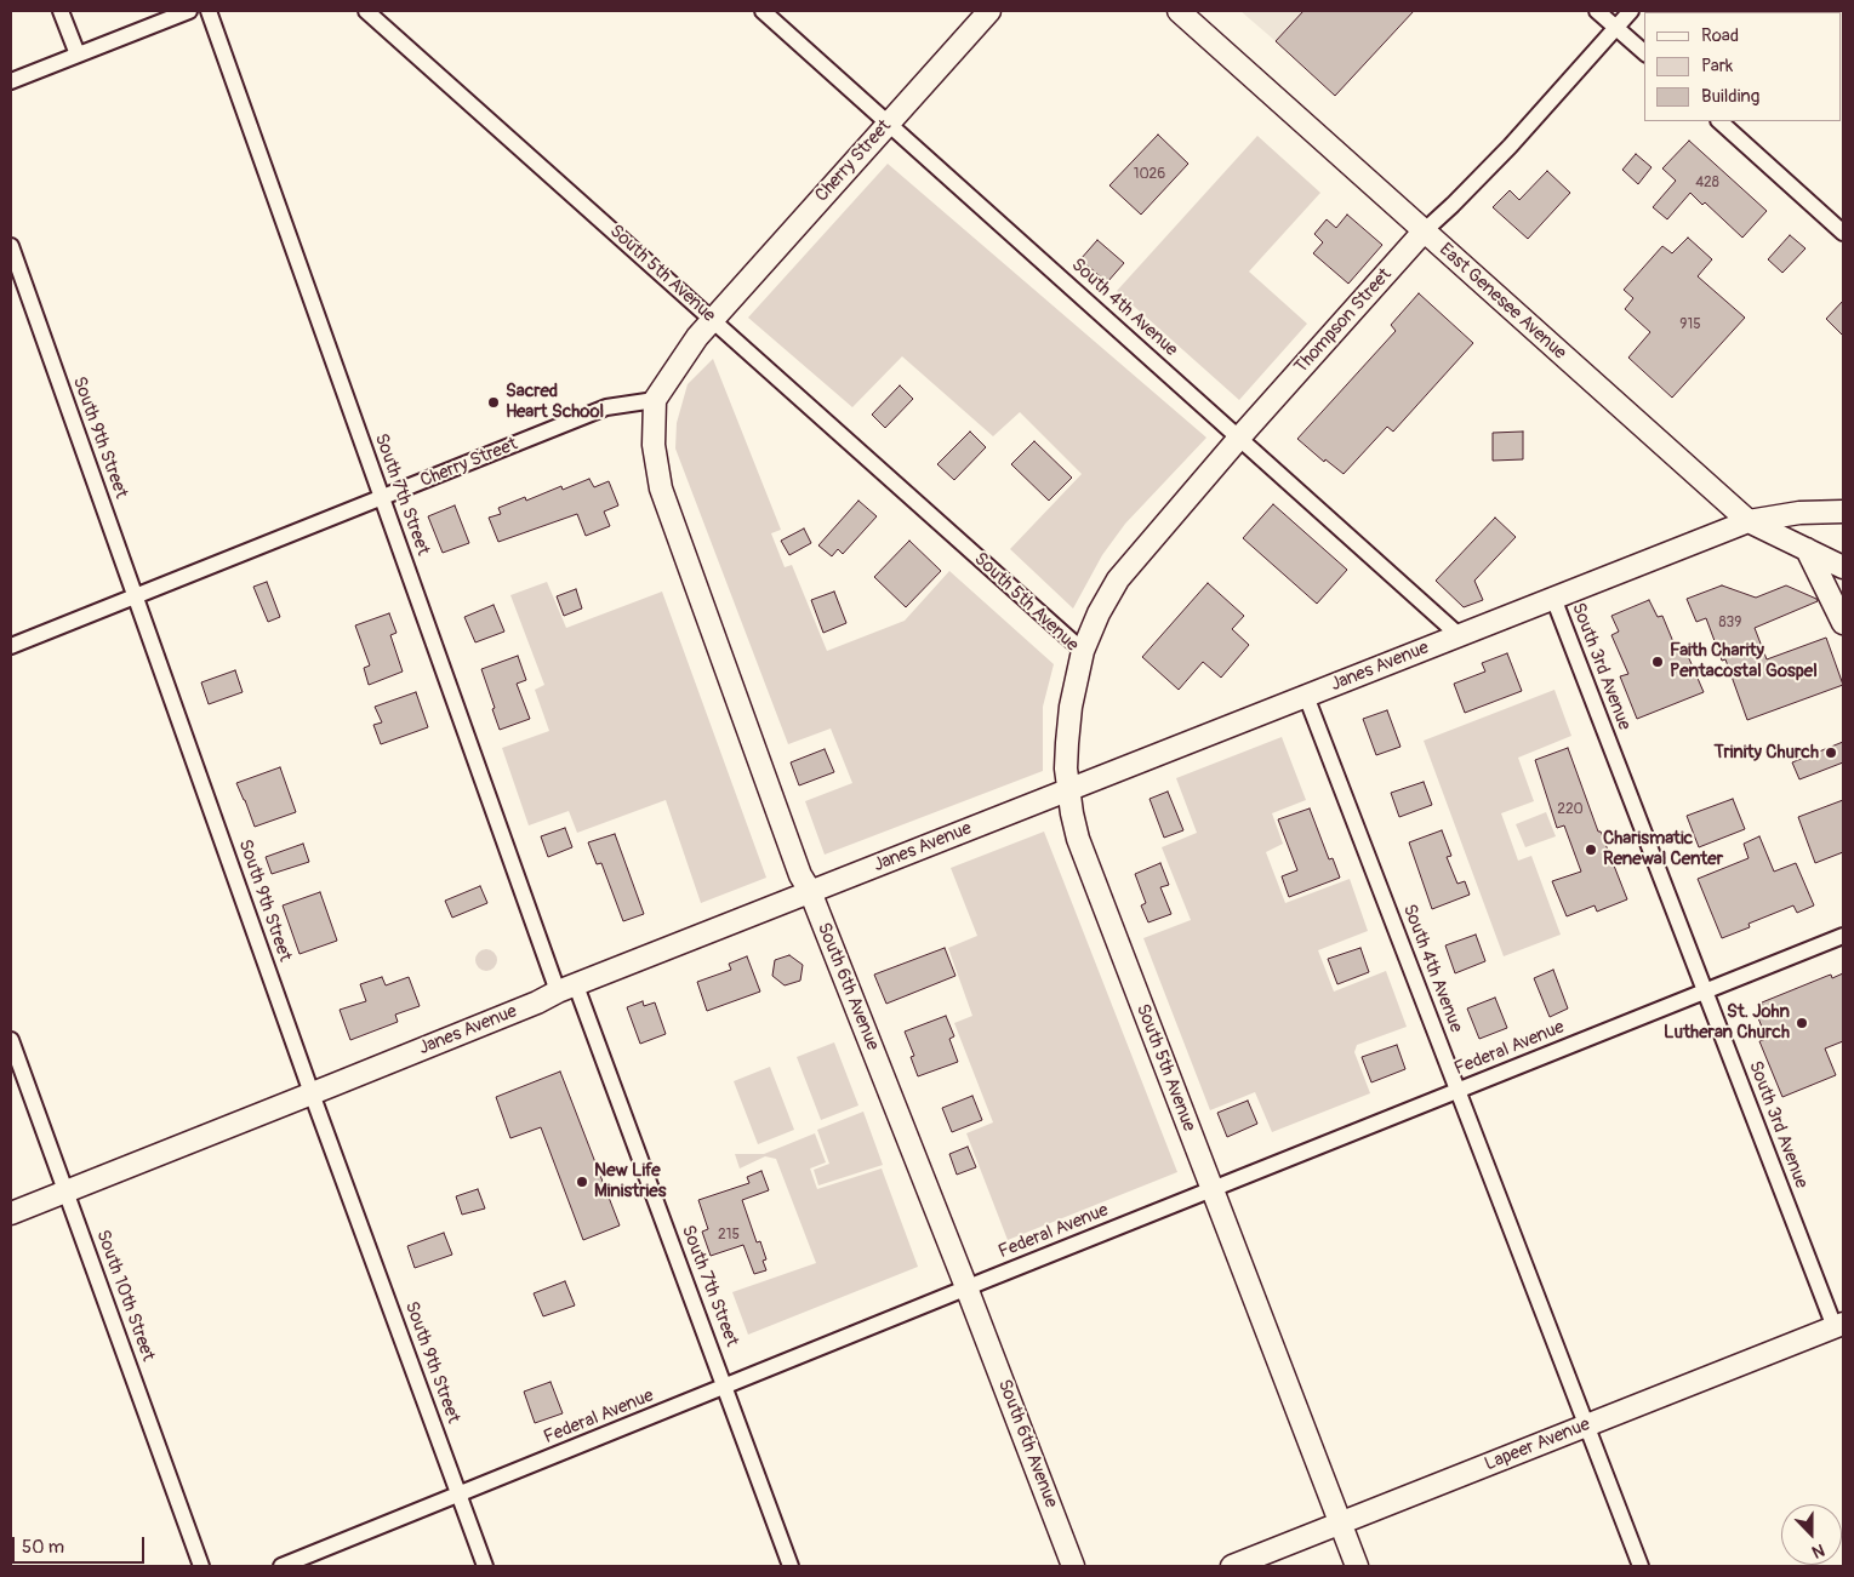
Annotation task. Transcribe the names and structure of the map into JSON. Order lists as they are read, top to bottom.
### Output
{
  "streets": {
    "street": [
      "Cherry Street",
      "South 5th Avenue",
      "East Genesee Avenue",
      "South 4th Avenue",
      "Thompson Street",
      "South 9th Street",
      "South 7th Street",
      "Janes Avenue",
      "South 3rd Avenue",
      "South 6th Avenue",
      "Federal Avenue",
      "South 10th Street",
      "Lapeer Avenue"
    ]
  },
  "crossings": [
    ["Cherry Street", "South 5th Avenue"],
    ["Cherry Street", "South 4th Avenue"],
    ["Cherry Street", "South 9th Street"],
    ["Cherry Street", "South 7th Street"],
    ["Cherry Street", "South 6th Avenue"],
    ["South 5th Avenue", "Thompson Street"],
    ["South 5th Avenue", "Janes Avenue"],
    ["South 5th Avenue", "Federal Avenue"],
    ["South 5th Avenue", "Lapeer Avenue"],
    ["East Genesee Avenue", "Thompson Street"],
    ["East Genesee Avenue", "Janes Avenue"],
    ["South 4th Avenue", "Thompson Street"],
    ["South 4th Avenue", "Janes Avenue"],
    ["South 4th Avenue", "Federal Avenue"],
    ["South 4th Avenue", "Lapeer Avenue"],
    ["South 9th Street", "Janes Avenue"],
    ["South 9th Street", "Federal Avenue"],
    ["South 7th Street", "Janes Avenue"],
    ["South 7th Street", "Federal Avenue"],
    ["Janes Avenue", "South 3rd Avenue"],
    ["Janes Avenue", "South 6th Avenue"],
    ["Janes Avenue", "South 10th Street"],
    ["South 3rd Avenue", "Federal Avenue"],
    ["South 3rd Avenue", "Lapeer Avenue"],
    ["South 6th Avenue", "Federal Avenue"]
  ],
  "places": [
    "Sacred Heart School",
    "Faith Charity Pentacostal Gospel",
    "Trinity Church",
    "Charismatic Renewal Center",
    "St. John Lutheran Church",
    "New Life Ministries"
  ],
  "house_numbers": [
    "1026",
    "428",
    "915",
    "839",
    "220",
    "215"
  ],
  "legend": ["Road", "Park", "Building"],
  "scale_bar": "50 m",
  "north": "bottom"
}
